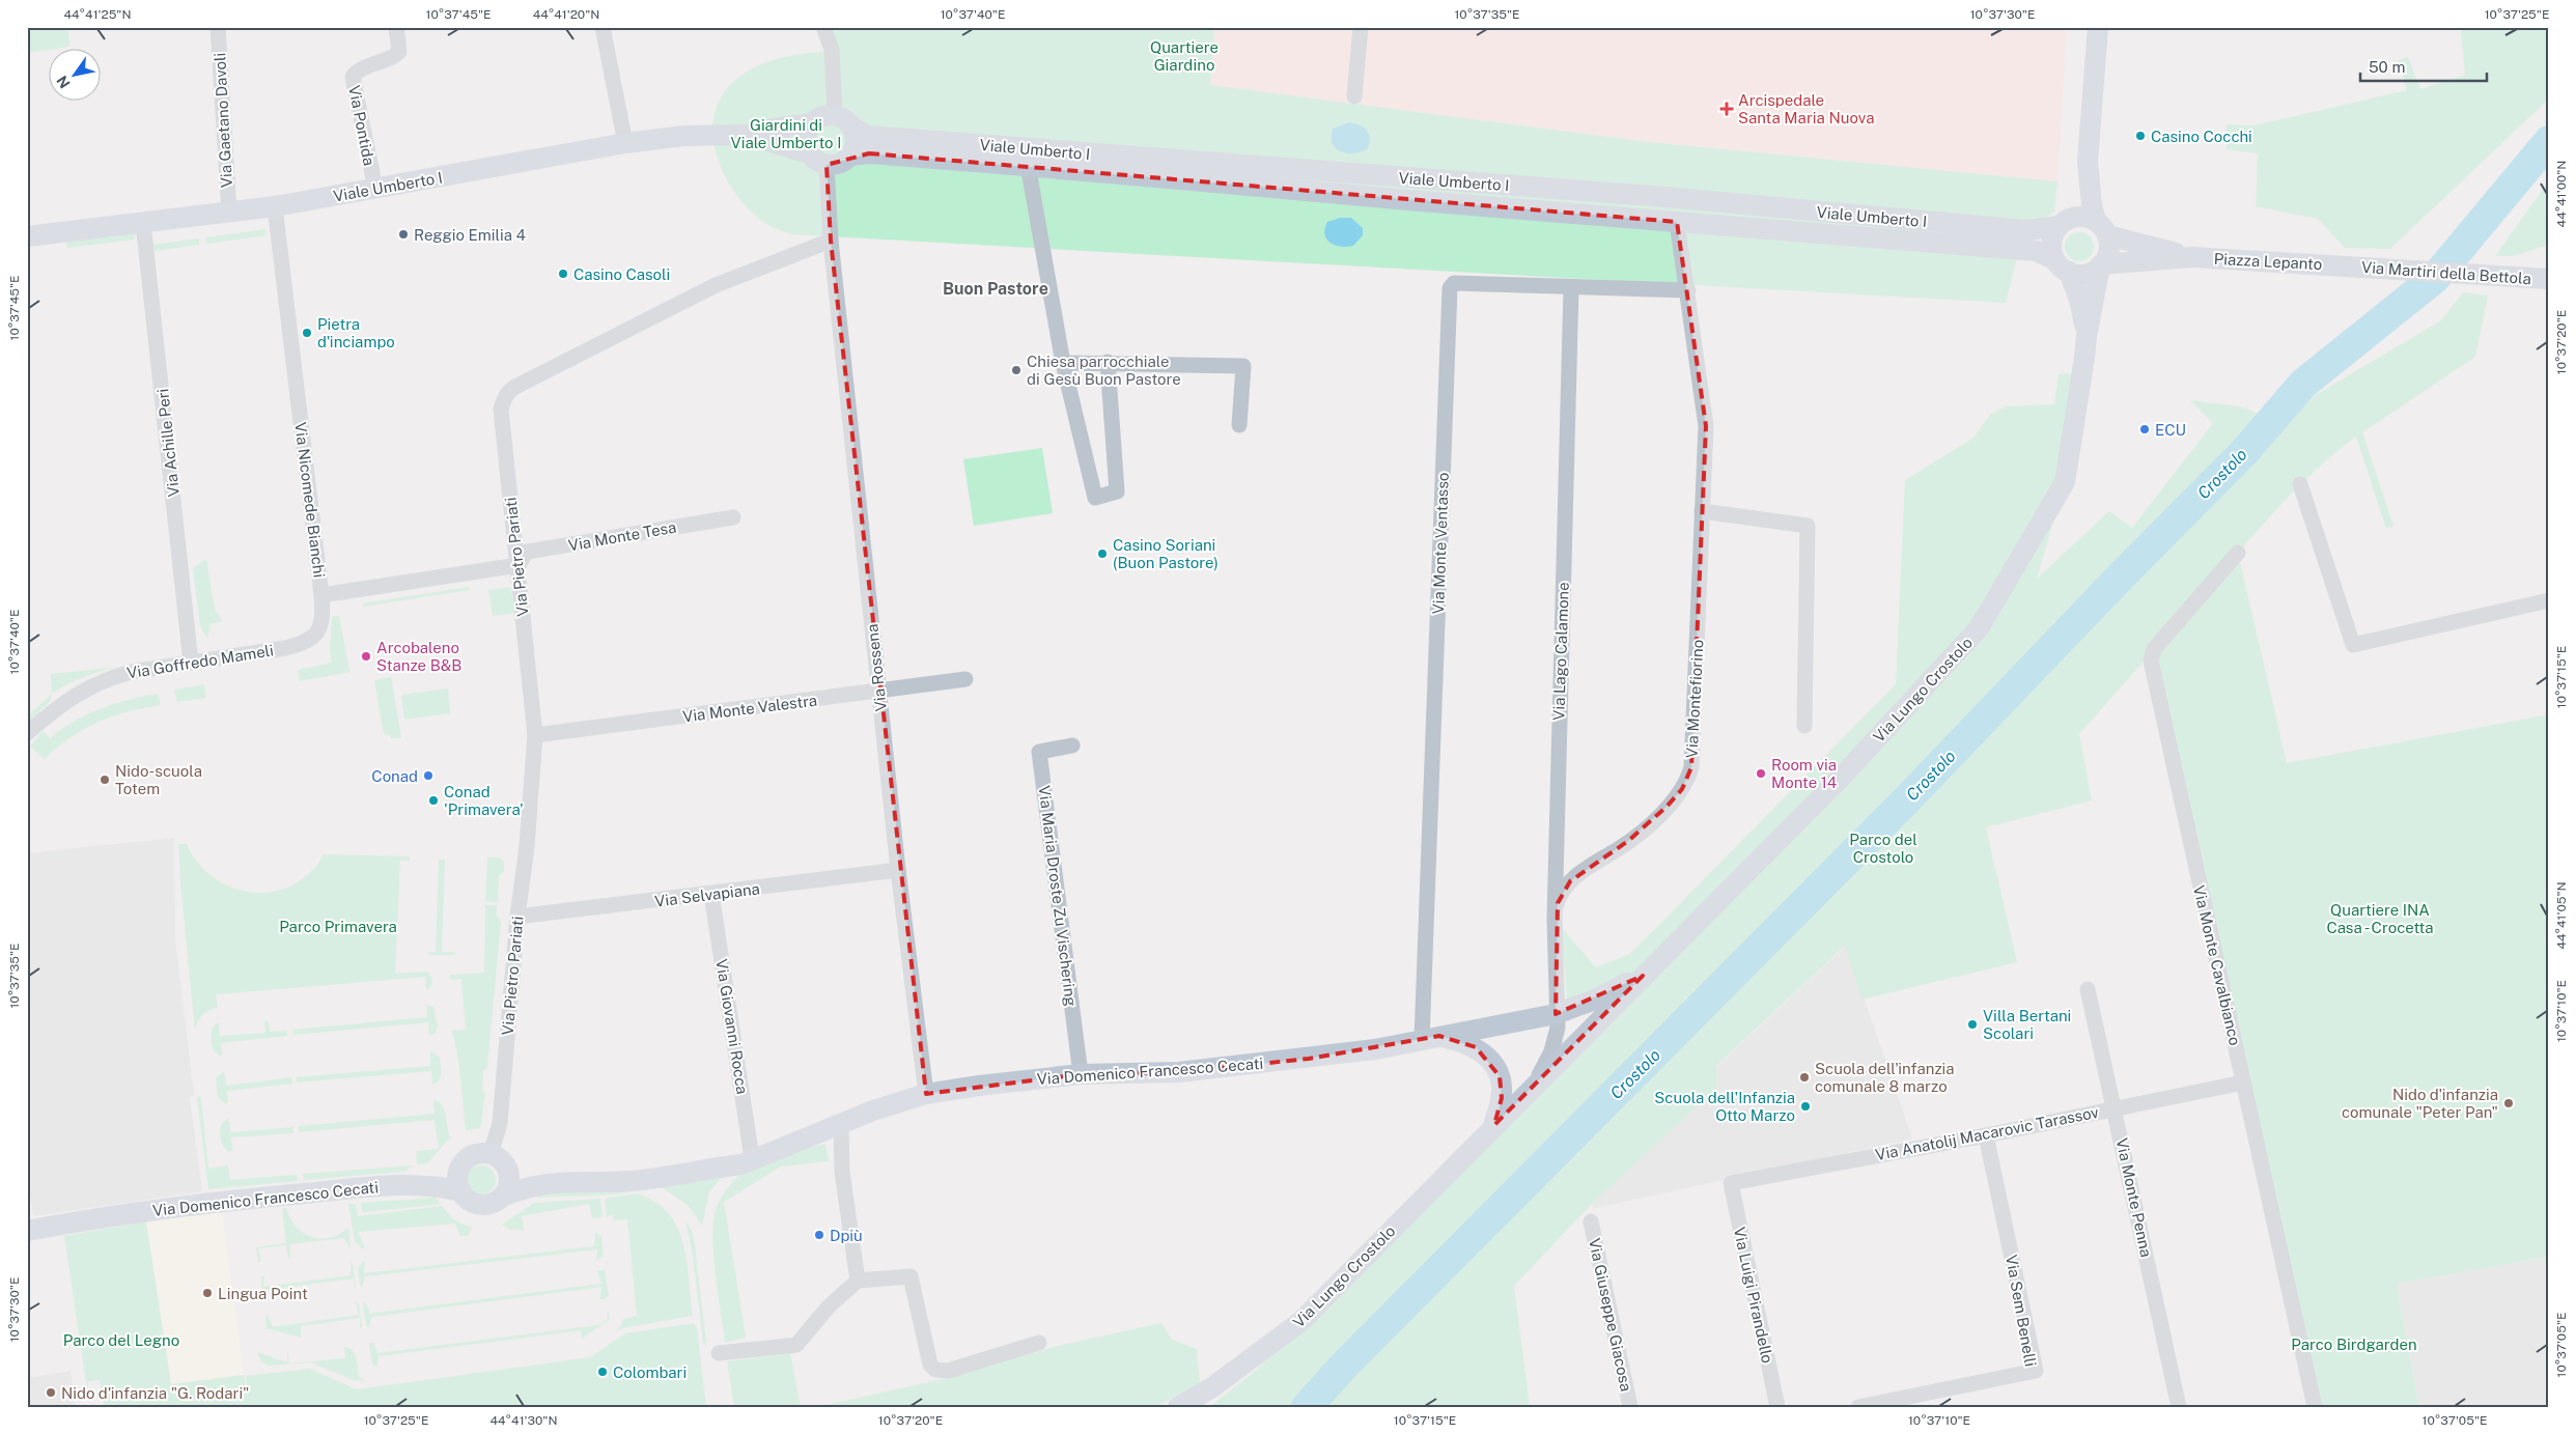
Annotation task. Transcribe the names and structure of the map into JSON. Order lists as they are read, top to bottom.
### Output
{
  "streets": {
    "main road": [
      "Viale Umberto I",
      "Piazza Lepanto",
      "Via Martiri della Bettola",
      "Via Lungo Crostolo",
      "Via Domenico Francesco Cecati"
    ],
    "street": [
      "Via Gaetano Davoli",
      "Via Pontida",
      "Via Achille Peri",
      "Via Nicomede Bianchi",
      "Via Monte Tesa",
      "Via Monte Ventasso",
      "Via Pietro Pariati",
      "Via Lago Calamone",
      "Via Goffredo Mameli",
      "Via Rossena",
      "Via Montefiorino",
      "Via Monte Valestra",
      "Via Selvapiana",
      "Via Maria Droste Zu Vischering",
      "Via Monte Cavalbianco",
      "Via Giovanni Rocca",
      "Via Anatolij Macarovic Tarassov",
      "Via Monte Penna",
      "Via Luigi Pirandello",
      "Via Sem Benelli",
      "Via Giuseppe Giacosa"
    ]
  },
  "crossings": [
    ["Via Gaetano Davoli", "Viale Umberto I"],
    ["Via Pontida", "Viale Umberto I"],
    ["Viale Umberto I", "Via Achille Peri"],
    ["Viale Umberto I", "Via Nicomede Bianchi"],
    ["Viale Umberto I", "Via Lungo Crostolo"],
    ["Viale Umberto I", "Via Montefiorino"],
    ["Piazza Lepanto", "Via Martiri della Bettola"],
    ["Via Achille Peri", "Via Goffredo Mameli"],
    ["Via Nicomede Bianchi", "Via Monte Tesa"],
    ["Via Nicomede Bianchi", "Via Pietro Pariati"],
    ["Via Nicomede Bianchi", "Via Goffredo Mameli"],
    ["Via Monte Tesa", "Via Pietro Pariati"],
    ["Via Monte Ventasso", "Via Lago Calamone"],
    ["Via Monte Ventasso", "Via Montefiorino"],
    ["Via Monte Ventasso", "Via Domenico Francesco Cecati"],
    ["Via Pietro Pariati", "Via Rossena"],
    ["Via Pietro Pariati", "Via Monte Valestra"],
    ["Via Pietro Pariati", "Via Selvapiana"],
    ["Via Lago Calamone", "Via Lungo Crostolo"],
    ["Via Lago Calamone", "Via Montefiorino"],
    ["Via Lago Calamone", "Via Domenico Francesco Cecati"],
    ["Via Rossena", "Via Monte Valestra"],
    ["Via Rossena", "Via Selvapiana"],
    ["Via Rossena", "Via Domenico Francesco Cecati"],
    ["Via Lungo Crostolo", "Via Domenico Francesco Cecati"],
    ["Via Selvapiana", "Via Giovanni Rocca"],
    ["Via Maria Droste Zu Vischering", "Via Domenico Francesco Cecati"],
    ["Via Monte Cavalbianco", "Via Anatolij Macarovic Tarassov"],
    ["Via Giovanni Rocca", "Via Domenico Francesco Cecati"],
    ["Via Anatolij Macarovic Tarassov", "Via Monte Penna"],
    ["Via Anatolij Macarovic Tarassov", "Via Luigi Pirandello"],
    ["Via Anatolij Macarovic Tarassov", "Via Sem Benelli"]
  ],
  "districts": ["Buon Pastore"],
  "water": ["Crostolo"],
  "parks": [
    "Quartiere Giardino",
    "Giardini di Viale Umberto I",
    "Parco del Crostolo",
    "Quartiere INA Casa - Crocetta",
    "Parco Primavera",
    "Parco del Legno",
    "Parco Birdgarden"
  ],
  "places": {
    "health": ["Arcispedale Santa Maria Nuova"],
    "other": [
      "Casino Cocchi",
      "Reggio Emilia 4",
      "Casino Casoli",
      "Pietra d'inciampo",
      "Chiesa parrocchiale di Gesù Buon Pastore",
      "ECU",
      "Casino Soriani (Buon Pastore)",
      "Arcobaleno Stanze B&B",
      "Room via Monte 14",
      "Conad",
      "Nido-scuola Totem",
      "Conad 'Primavera'",
      "Villa Bertani Scolari",
      "Scuola dell'infanzia comunale 8 marzo",
      "Nido d'infanzia comunale \"Peter Pan\"",
      "Scuola dell'Infanzia Otto Marzo",
      "Dpiù",
      "Lingua Point",
      "Colombari",
      "Nido d'infanzia \"G. Rodari\""
    ]
  },
  "scale_bar": "50 m",
  "north": "bottom left",
  "coordinates": [
    "44°41'25\"N",
    "10°37'45\"E",
    "44°41'20\"N",
    "10°37'40\"E",
    "10°37'35\"E",
    "10°37'30\"E",
    "10°37'25\"E",
    "44°41'00\"N",
    "10°37'20\"E",
    "10°37'15\"E",
    "44°41'05\"N",
    "10°37'10\"E",
    "10°37'05\"E",
    "44°41'30\"N"
  ]
}
